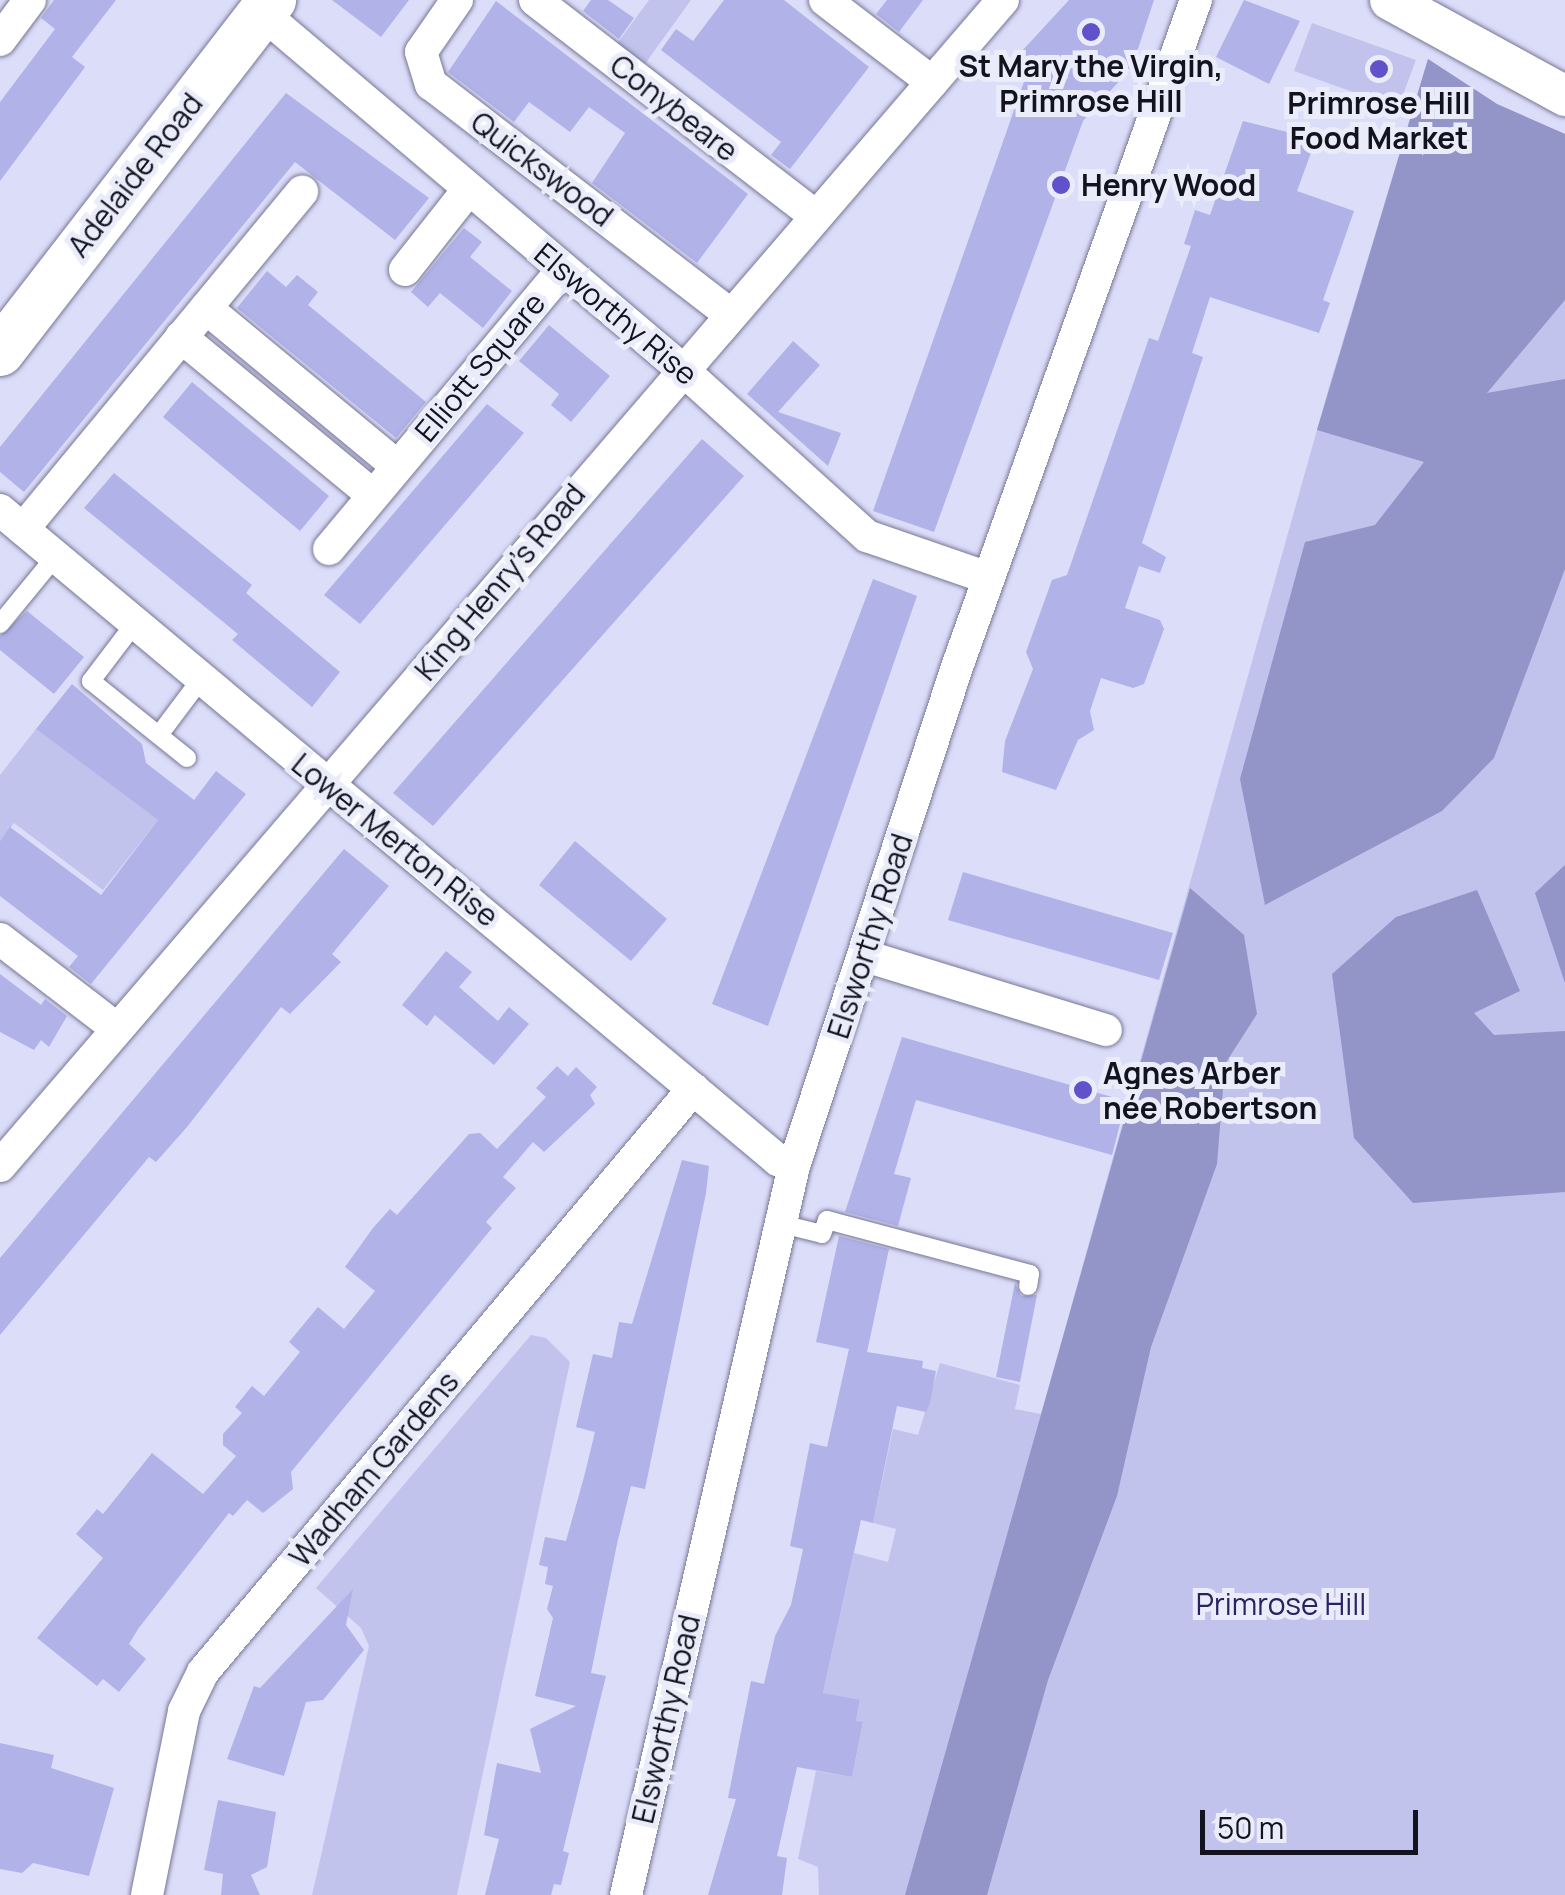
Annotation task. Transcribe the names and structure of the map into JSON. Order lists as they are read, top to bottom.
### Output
{
  "streets": {
    "main road": ["Adelaide Road"],
    "street": [
      "Conybeare",
      "Quickswood",
      "Elsworthy Rise",
      "Elliott Square",
      "King Henry's Road",
      "Lower Merton Rise",
      "Elsworthy Road",
      "Wadham Gardens"
    ]
  },
  "crossings": [
    ["Conybeare", "King Henry's Road"],
    ["Quickswood", "King Henry's Road"],
    ["Adelaide Road", "Elsworthy Rise"],
    ["Elsworthy Rise", "Elliott Square"],
    ["Elsworthy Rise", "King Henry's Road"],
    ["Elsworthy Rise", "Elsworthy Road"],
    ["King Henry's Road", "Lower Merton Rise"],
    ["Lower Merton Rise", "Elsworthy Road"],
    ["Lower Merton Rise", "Wadham Gardens"]
  ],
  "parks": ["Primrose Hill"],
  "places": [
    "St Mary the Virgin, Primrose Hill",
    "Primrose Hill Food Market",
    "Henry Wood",
    "Agnes Arber née Robertson"
  ],
  "scale_bar": "50 m"
}
